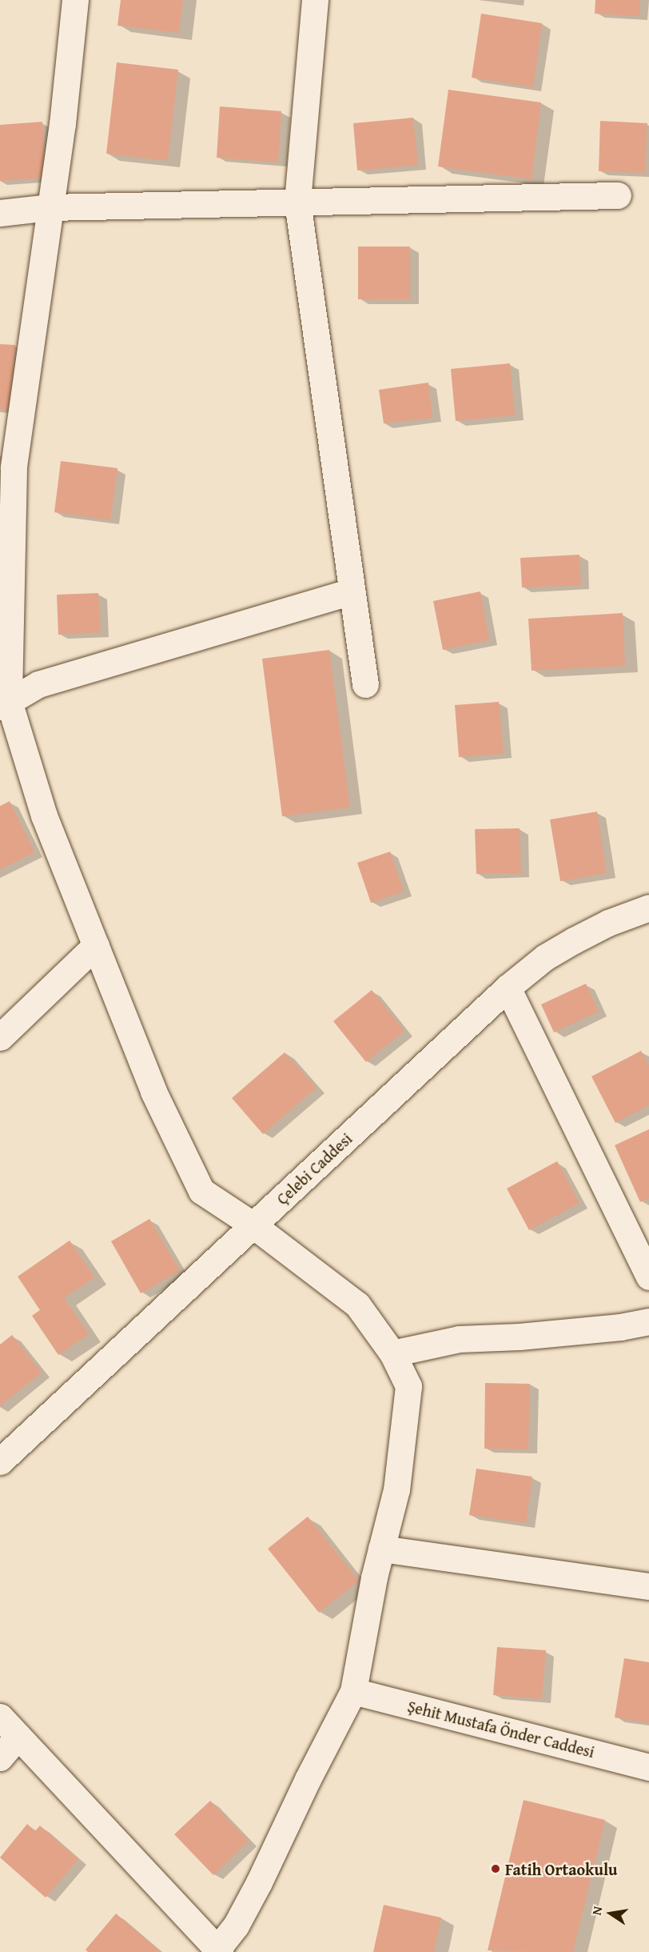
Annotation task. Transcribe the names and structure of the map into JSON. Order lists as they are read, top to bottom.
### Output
{
  "streets": {
    "street": ["Çelebi Caddesi", "Şehit Mustafa Önder Caddesi"]
  },
  "places": ["Fatih Ortaokulu"],
  "north": "left"
}
